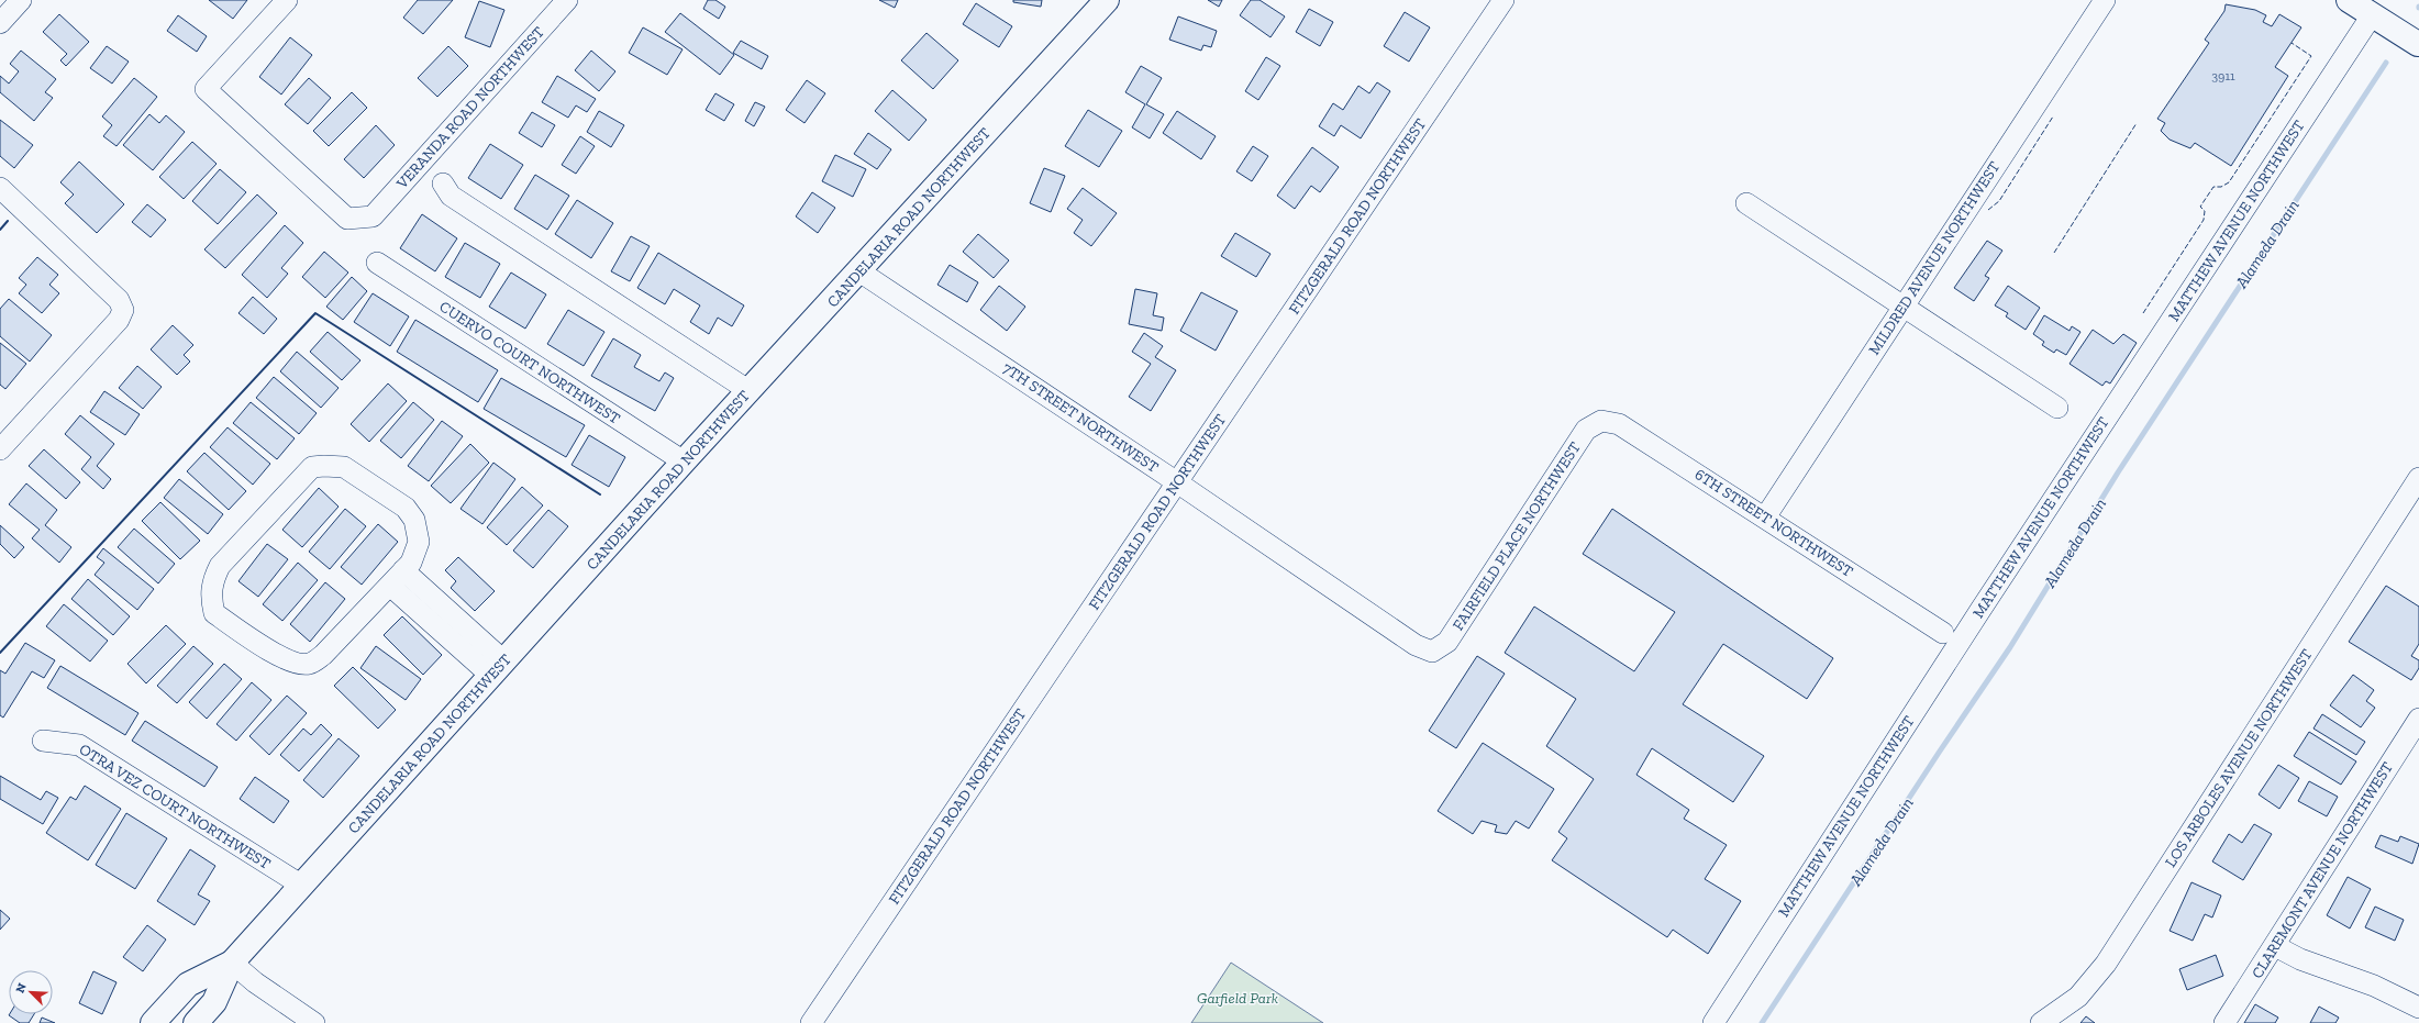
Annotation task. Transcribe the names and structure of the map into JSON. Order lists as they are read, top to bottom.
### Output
{
  "streets": {
    "main road": ["CANDELARIA ROAD NORTHWEST"],
    "street": [
      "VERANDA ROAD NORTHWEST",
      "FITZGERALD ROAD NORTHWEST",
      "MATTHEW AVENUE NORTHWEST",
      "MILDRED AVENUE NORTHWEST",
      "CUERVO COURT NORTHWEST",
      "7TH STREET NORTHWEST",
      "6TH STREET NORTHWEST",
      "FAIRFIELD PLACE NORTHWEST",
      "LOS ARBOLES AVENUE NORTHWEST",
      "OTRA VEZ COURT NORTHWEST",
      "CLAREMONT AVENUE NORTHWEST"
    ]
  },
  "crossings": [
    ["FITZGERALD ROAD NORTHWEST", "7TH STREET NORTHWEST"],
    ["CANDELARIA ROAD NORTHWEST", "CUERVO COURT NORTHWEST"],
    ["CANDELARIA ROAD NORTHWEST", "7TH STREET NORTHWEST"],
    ["CANDELARIA ROAD NORTHWEST", "OTRA VEZ COURT NORTHWEST"],
    ["MILDRED AVENUE NORTHWEST", "6TH STREET NORTHWEST"],
    ["7TH STREET NORTHWEST", "FAIRFIELD PLACE NORTHWEST"],
    ["6TH STREET NORTHWEST", "FAIRFIELD PLACE NORTHWEST"]
  ],
  "water": ["Alameda Drain"],
  "parks": ["Garfield Park"],
  "house_numbers": ["3911"],
  "north": "top left"
}
